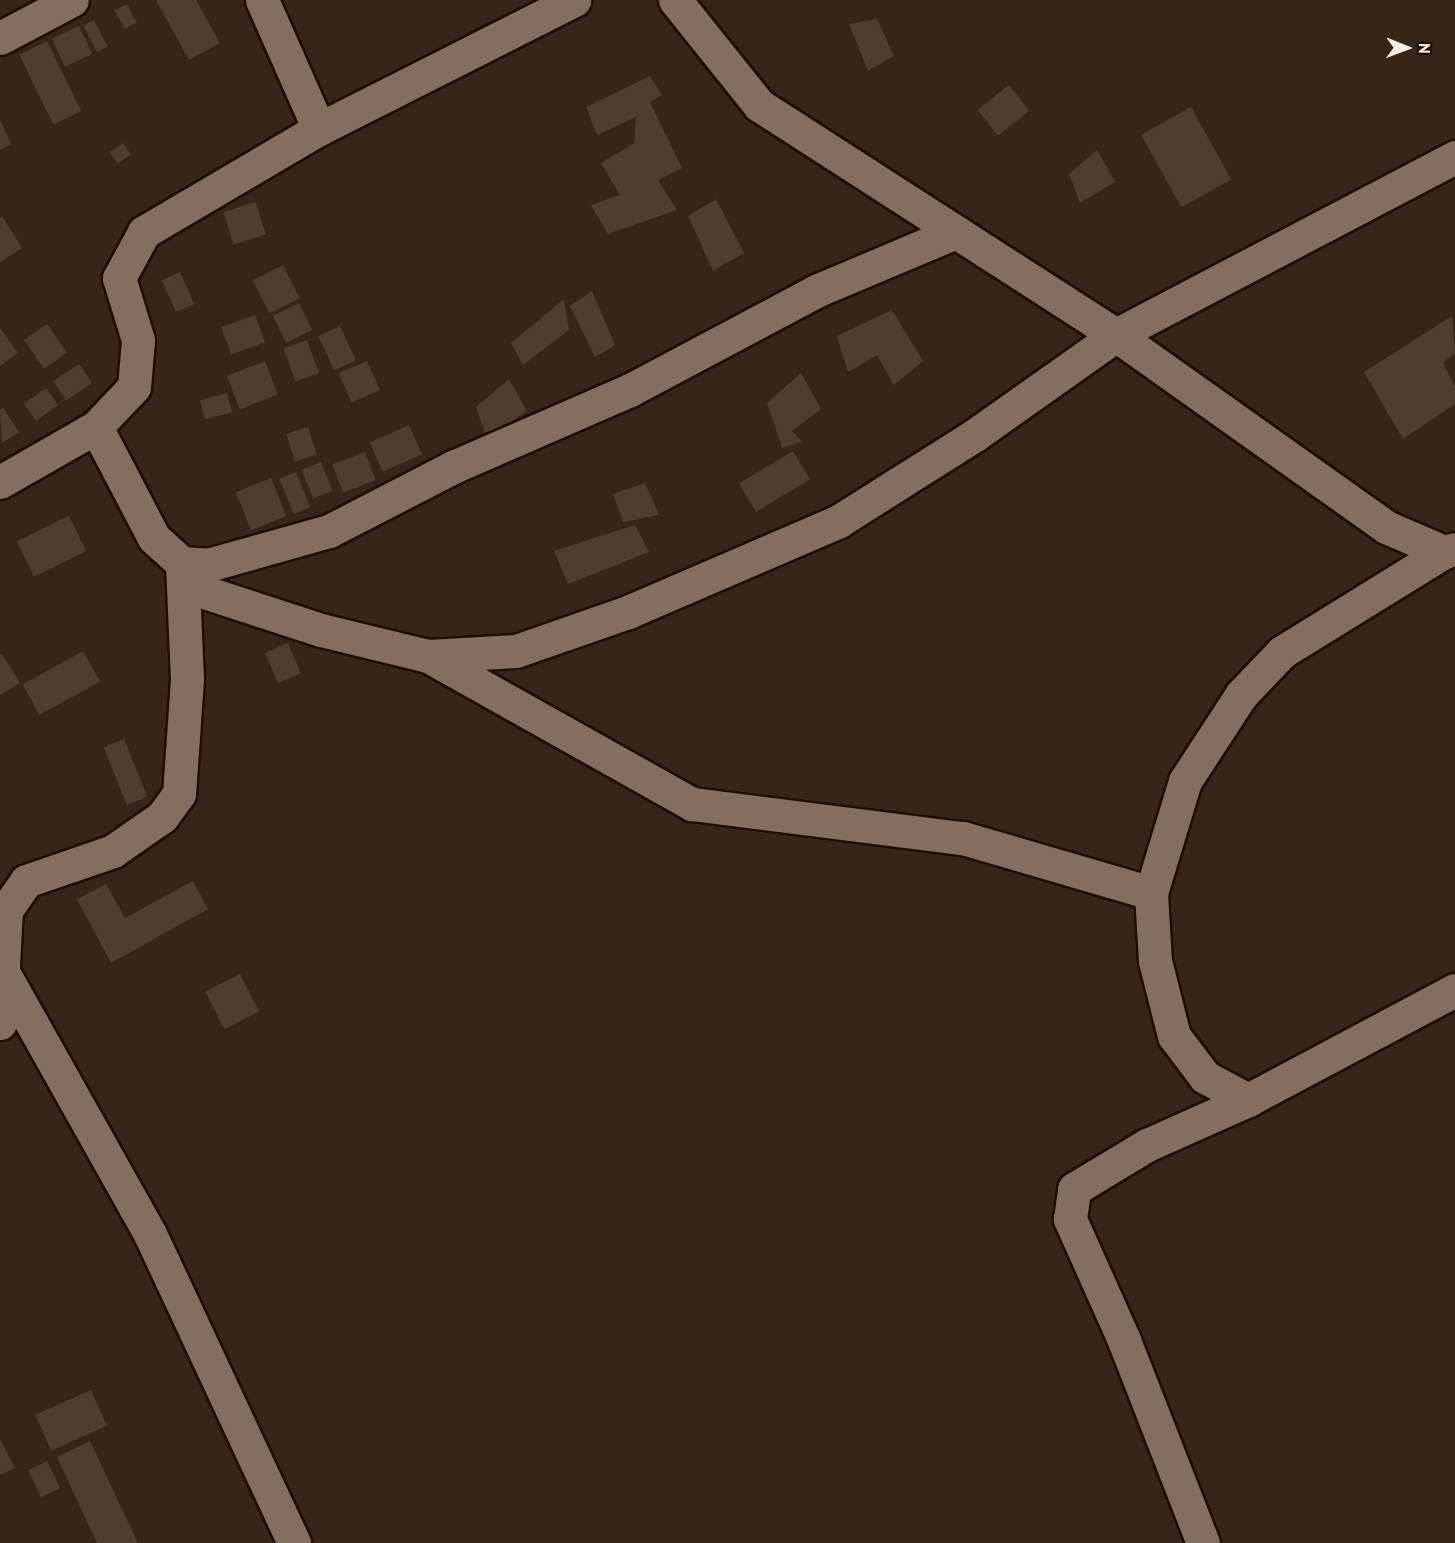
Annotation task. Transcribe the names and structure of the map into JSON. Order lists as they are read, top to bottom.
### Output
{
  "north": "right"
}
